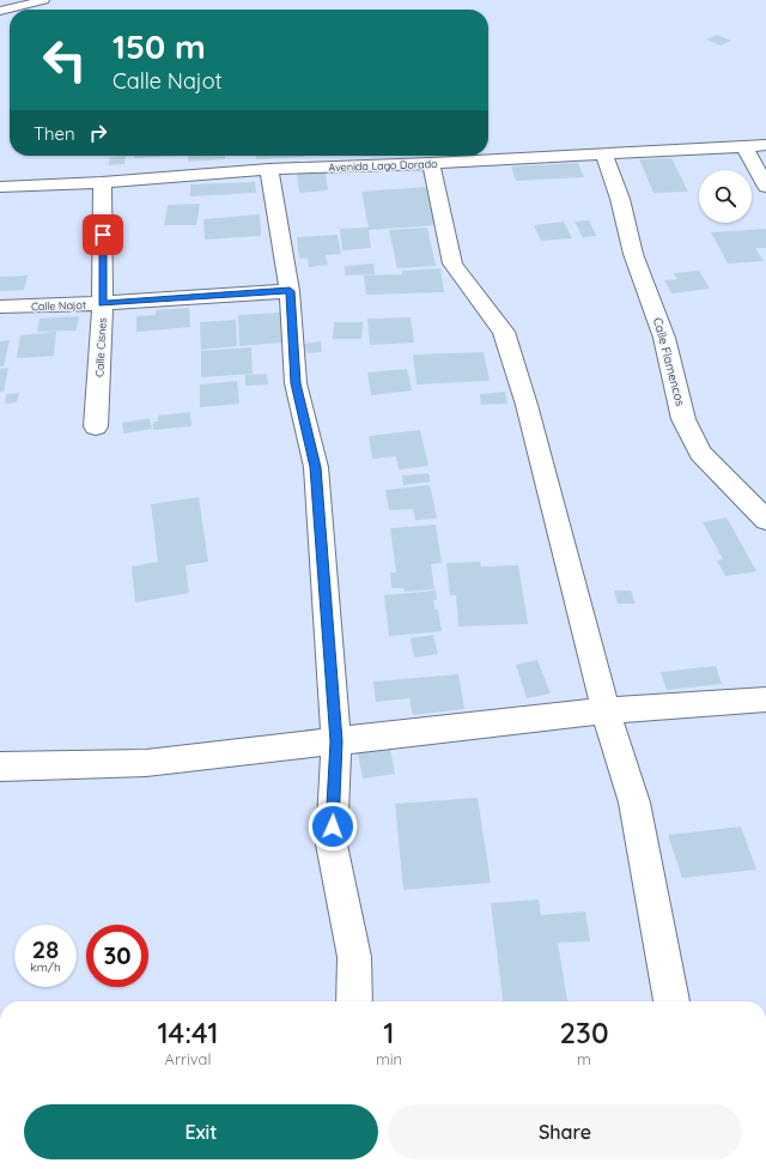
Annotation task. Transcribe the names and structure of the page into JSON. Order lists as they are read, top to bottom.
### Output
{
  "streets": {
    "street": [
      "Avenida Lago Dorado",
      "Calle Najot",
      "Calle Cisnes",
      "Calle Flamencos"
    ]
  },
  "crossings": [
    ["Avenida Lago Dorado", "Calle Cisnes"],
    ["Avenida Lago Dorado", "Calle Flamencos"],
    ["Calle Najot", "Calle Cisnes"]
  ],
  "page": {
    "turn": ["150 m", "Calle Najot"],
    "then": "Then",
    "speed": "28 km/h",
    "limit": "30",
    "eta": [
      "14:41",
      "Arrival",
      "1",
      "min",
      "230",
      "m"
    ],
    "buttons": ["Exit", "Share"]
  }
}
